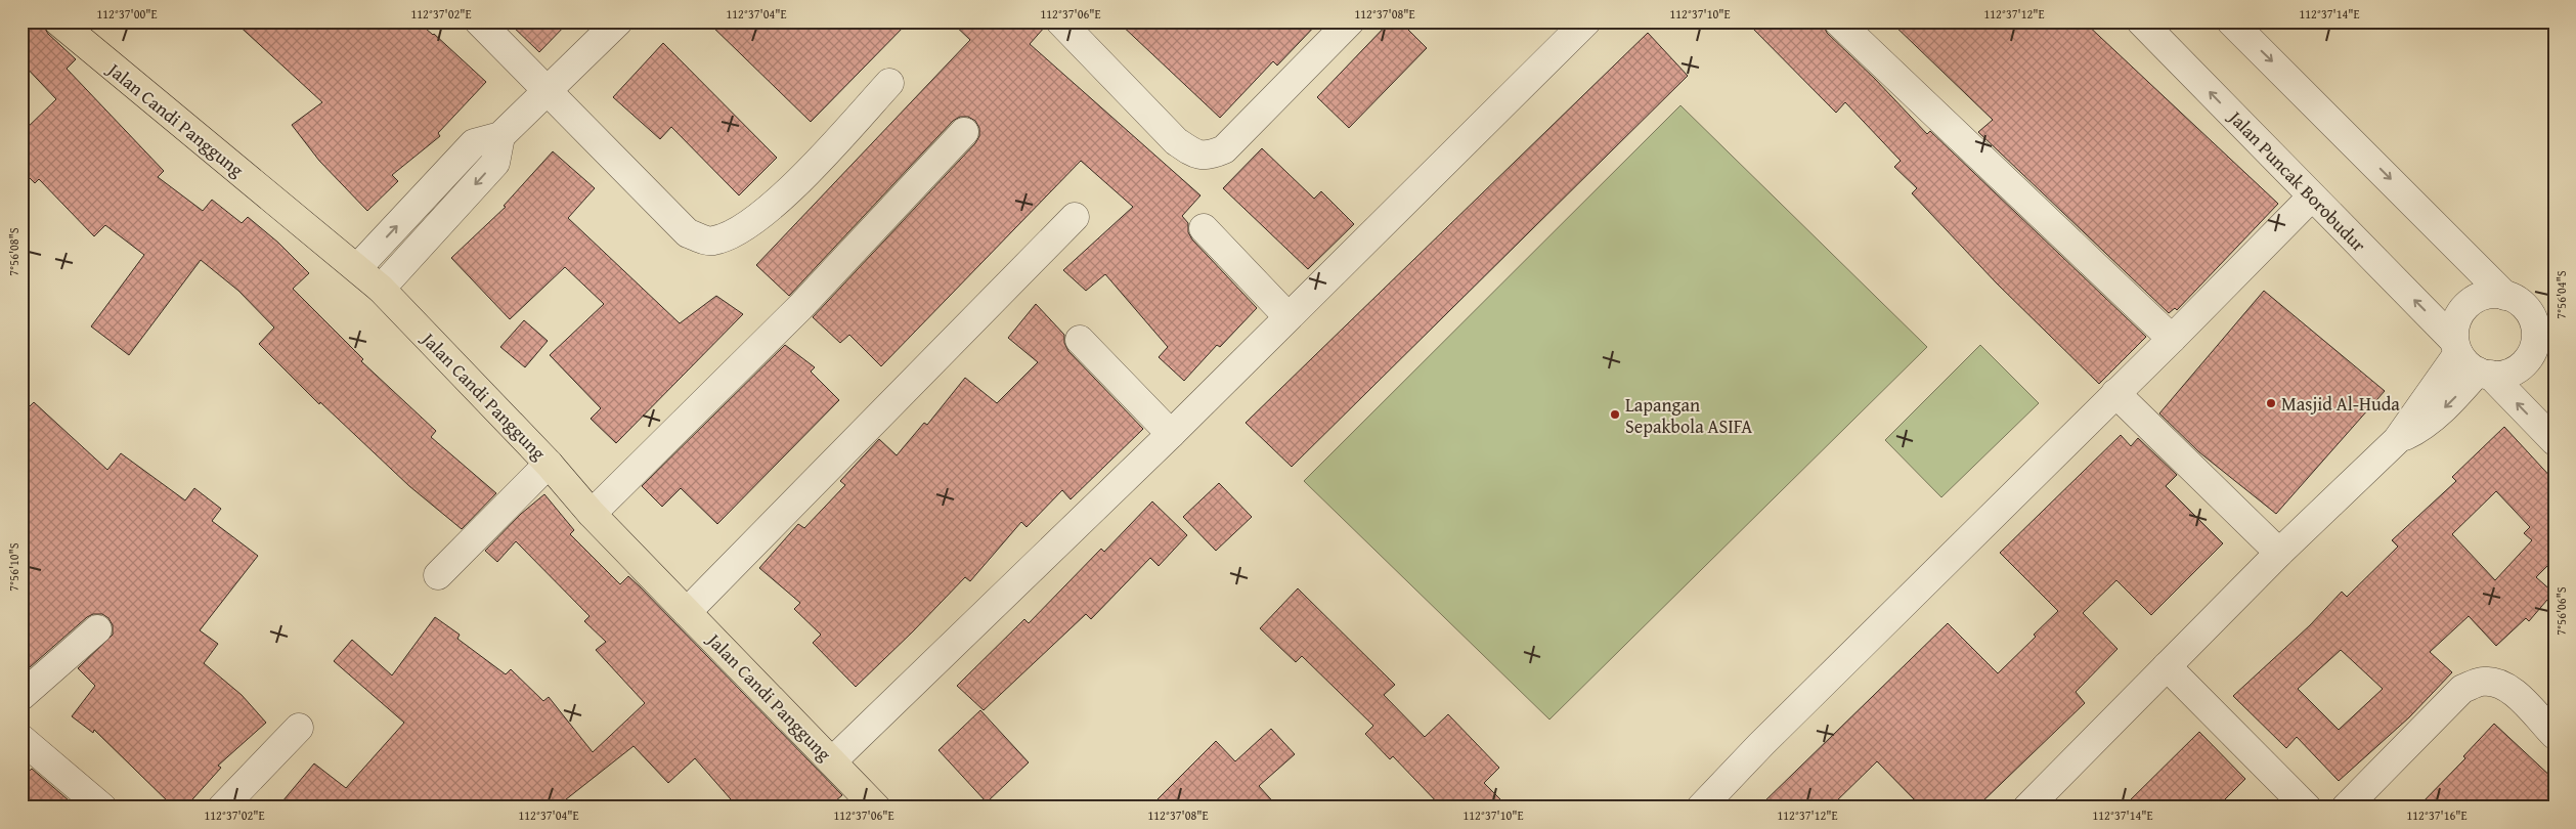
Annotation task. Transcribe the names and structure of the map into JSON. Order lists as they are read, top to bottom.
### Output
{
  "streets": {
    "main road": ["Jalan Candi Panggung"],
    "street": ["Jalan Puncak Borobudur"]
  },
  "places": ["Masjid Al-Huda", "Lapangan Sepakbola ASIFA"],
  "coordinates": [
    "112°37'00\"E",
    "112°37'02\"E",
    "112°37'04\"E",
    "112°37'06\"E",
    "112°37'08\"E",
    "112°37'10\"E",
    "112°37'12\"E",
    "112°37'14\"E",
    "7°56'08\"S",
    "7°56'04\"S",
    "7°56'10\"S",
    "7°56'06\"S",
    "112°37'16\"E"
  ]
}
